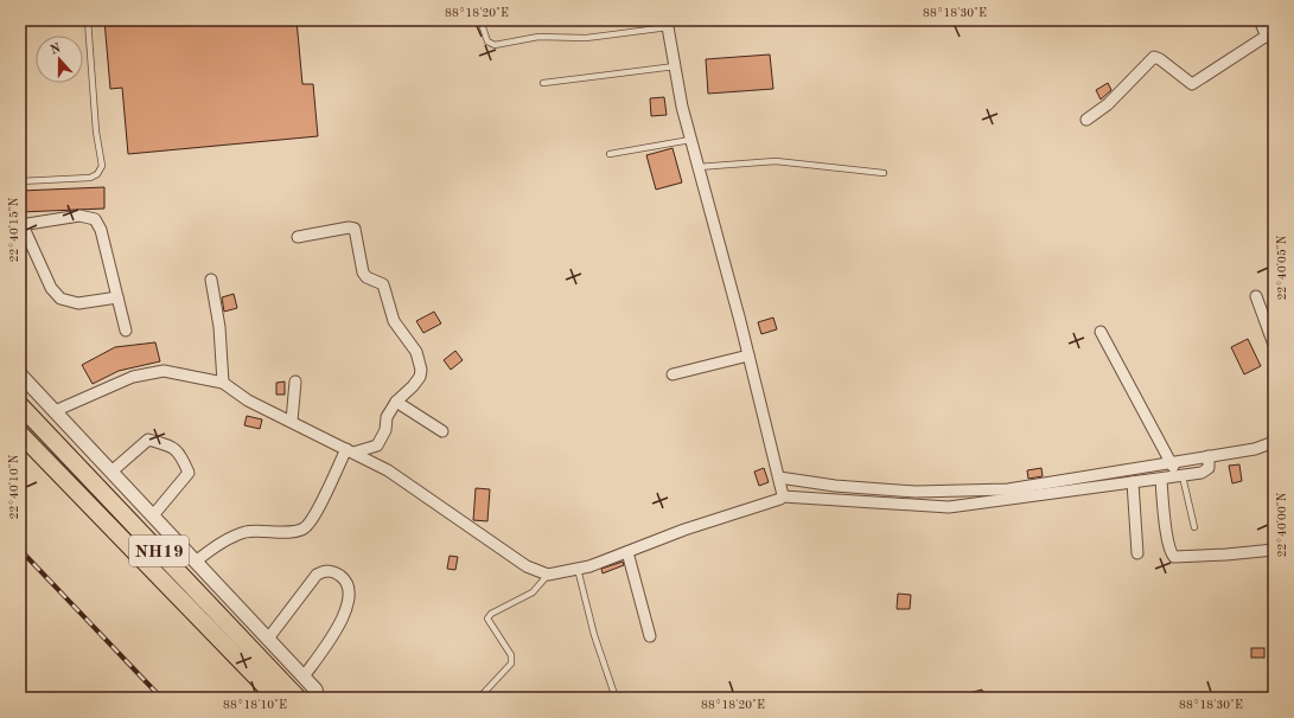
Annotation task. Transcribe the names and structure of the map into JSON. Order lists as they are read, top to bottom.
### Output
{
  "streets": {
    "highway": ["NH19"]
  },
  "north": "top",
  "coordinates": [
    "88°18'20\"E",
    "88°18'30\"E",
    "22°40'15\"N",
    "22°40'05\"N",
    "22°40'10\"N",
    "22°40'00\"N",
    "88°18'10\"E"
  ]
}
